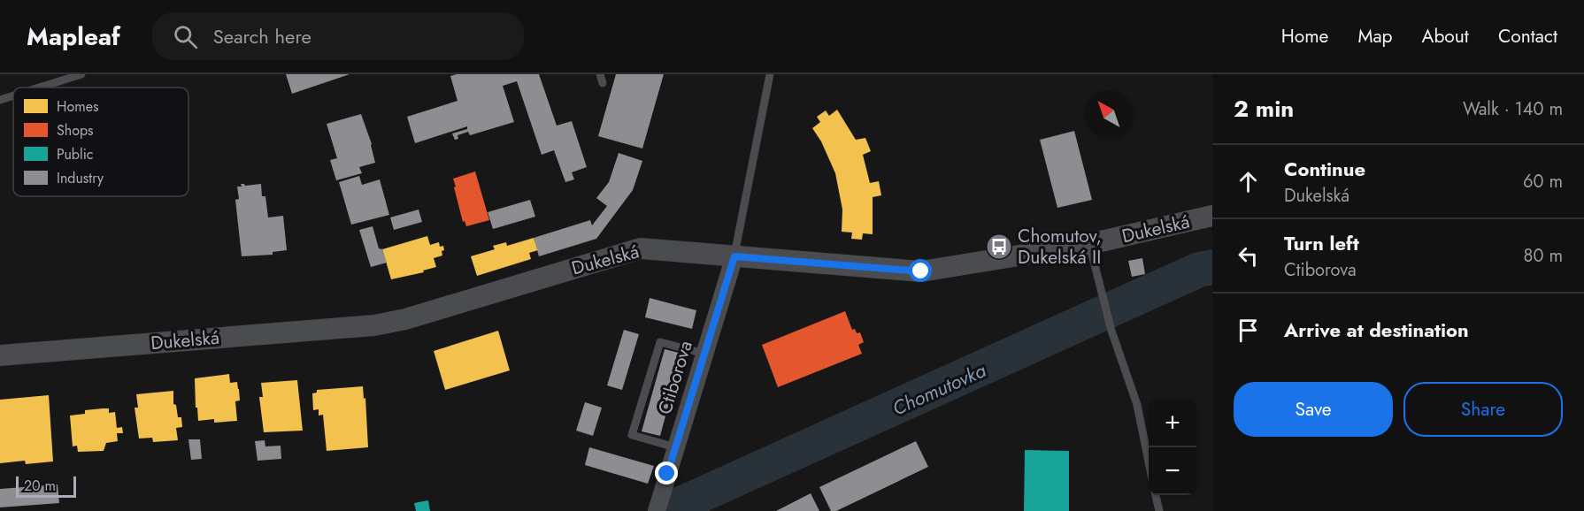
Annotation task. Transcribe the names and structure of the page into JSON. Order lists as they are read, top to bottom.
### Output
{
  "streets": {
    "street": ["Dukelská", "Ctiborova"]
  },
  "crossings": [
    ["Dukelská", "Ctiborova"]
  ],
  "water": ["Chomutovka"],
  "places": {
    "bus stop": ["Chomutov, Dukelská II"]
  },
  "legend": [
    "Homes",
    "Shops",
    "Public",
    "Industry"
  ],
  "scale_bar": "20 m",
  "north": "top left",
  "page": {
    "header": "Mapleaf",
    "search": "Search here",
    "nav": [
      "Home",
      "Map",
      "About",
      "Contact"
    ],
    "heading": ["2 min", "Walk · 140 m"],
    "list": [
      ["Continue", "Dukelská", "60 m"],
      ["Turn left", "Ctiborova", "80 m"],
      "Arrive at destination"
    ],
    "buttons": ["Save", "Share"],
    "map_buttons": ["+", "−"],
    "scale": "20 m"
  }
}
